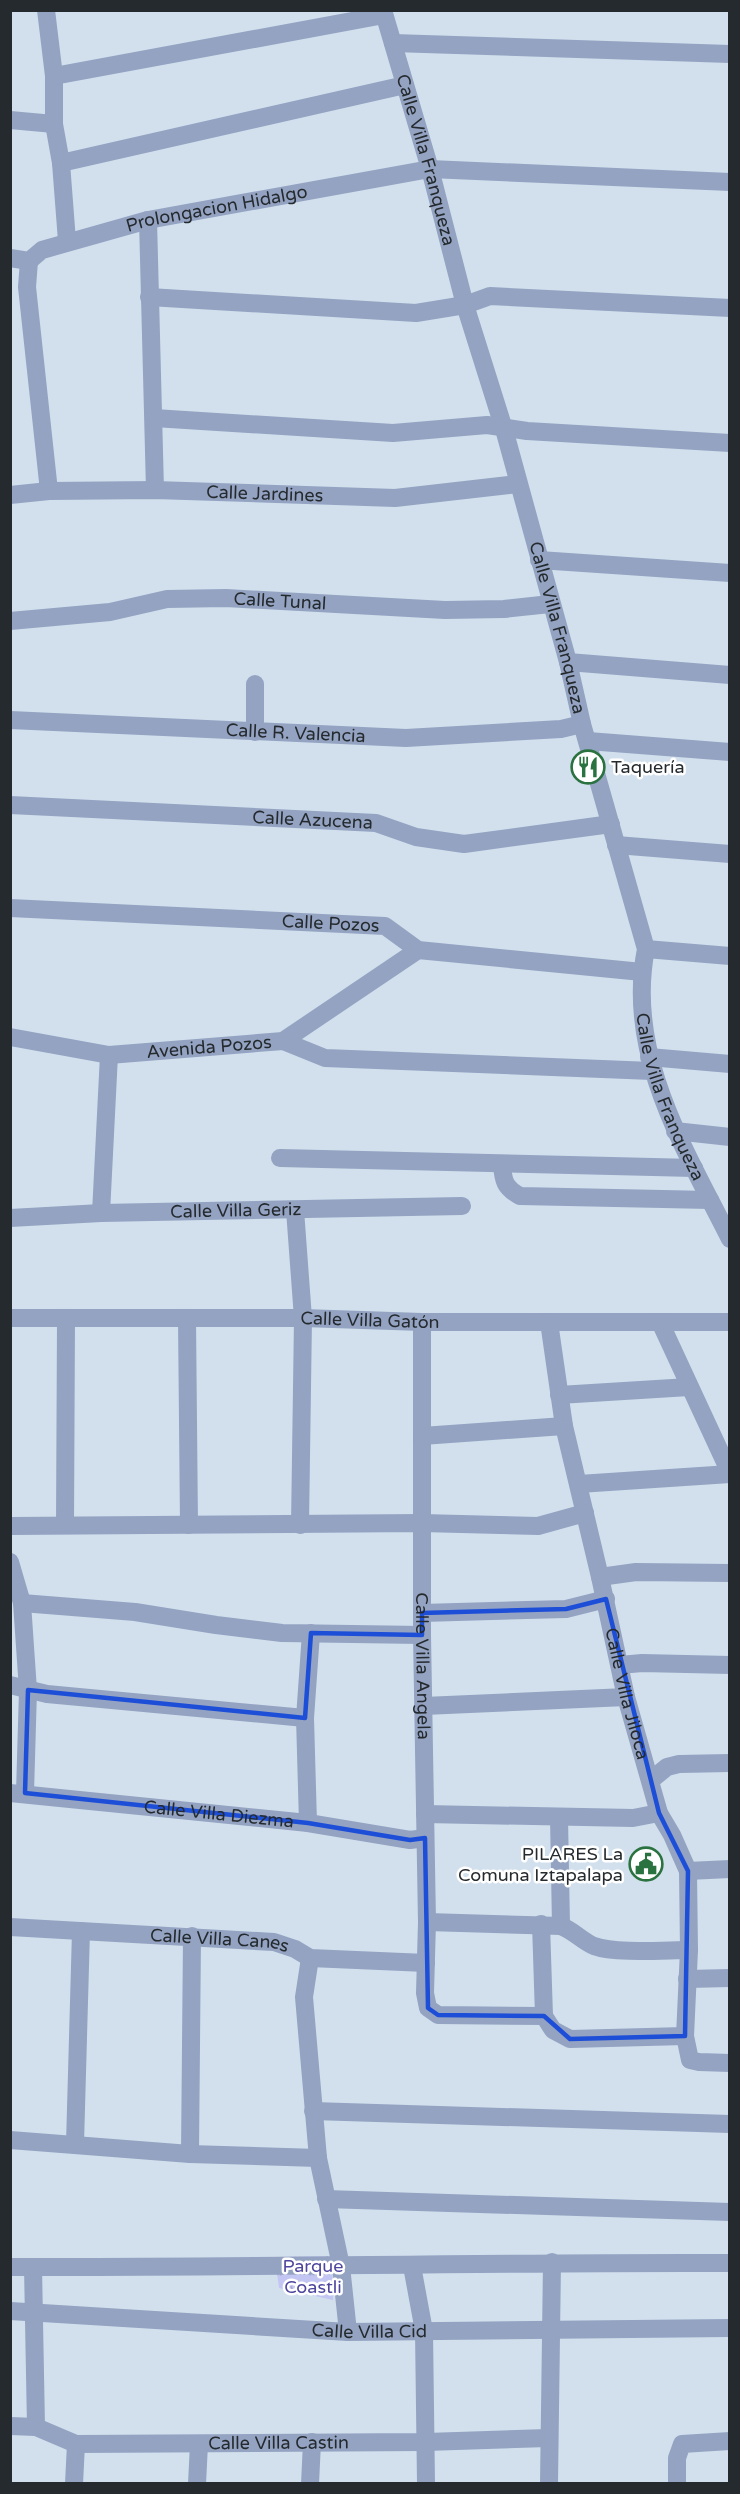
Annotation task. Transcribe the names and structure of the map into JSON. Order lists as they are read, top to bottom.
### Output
{
  "streets": {
    "street": [
      "Calle Villa Franqueza",
      "Prolongacion Hidalgo",
      "Calle Jardines",
      "Calle Tunal",
      "Calle R. Valencia",
      "Calle Azucena",
      "Calle Pozos",
      "Avenida Pozos",
      "Calle Villa Geriz",
      "Calle Villa Gatón",
      "Calle Villa Angela",
      "Calle Villa Jiloca",
      "Calle Villa Diezma",
      "Calle Villa Canes",
      "Calle Villa Cid",
      "Calle Villa Castin"
    ]
  },
  "crossings": [
    ["Calle Villa Franqueza", "Prolongacion Hidalgo"],
    ["Calle Villa Franqueza", "Calle Jardines"],
    ["Calle Villa Franqueza", "Calle Tunal"],
    ["Calle Villa Franqueza", "Calle R. Valencia"],
    ["Calle Villa Franqueza", "Calle Azucena"],
    ["Calle Pozos", "Avenida Pozos"],
    ["Calle Villa Gatón", "Calle Villa Angela"],
    ["Calle Villa Gatón", "Calle Villa Jiloca"],
    ["Calle Villa Angela", "Calle Villa Diezma"],
    ["Calle Villa Angela", "Calle Villa Canes"]
  ],
  "parks": ["Parque Coastli"],
  "places": {
    "restaurant": ["Taquería"],
    "public building": ["PILARES La Comuna Iztapalapa"]
  }
}
